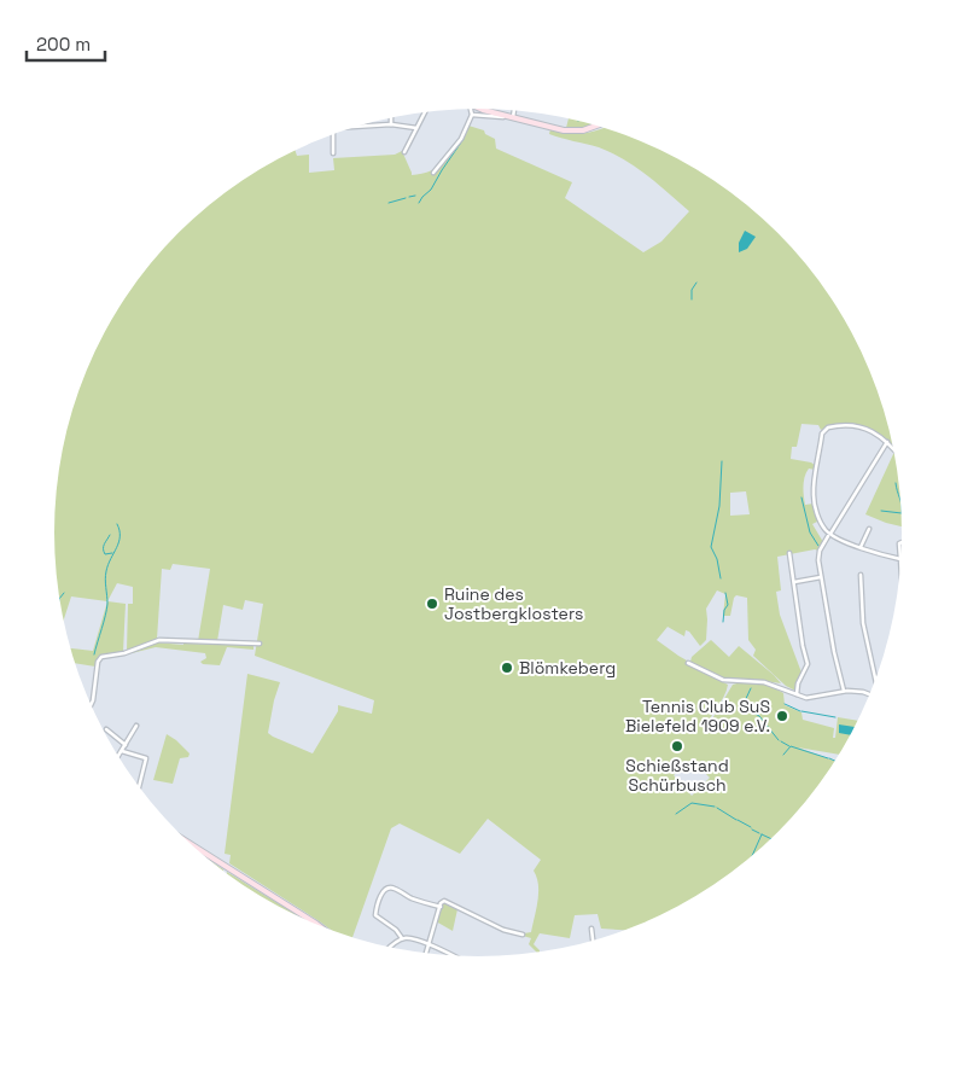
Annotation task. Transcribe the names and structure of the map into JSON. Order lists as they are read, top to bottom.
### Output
{
  "places": [
    "Ruine des Jostbergklosters",
    "Blömkeberg",
    "Tennis Club SuS Bielefeld 1909 e.V.",
    "Schießstand Schürbusch"
  ],
  "scale_bar": "200 m"
}
